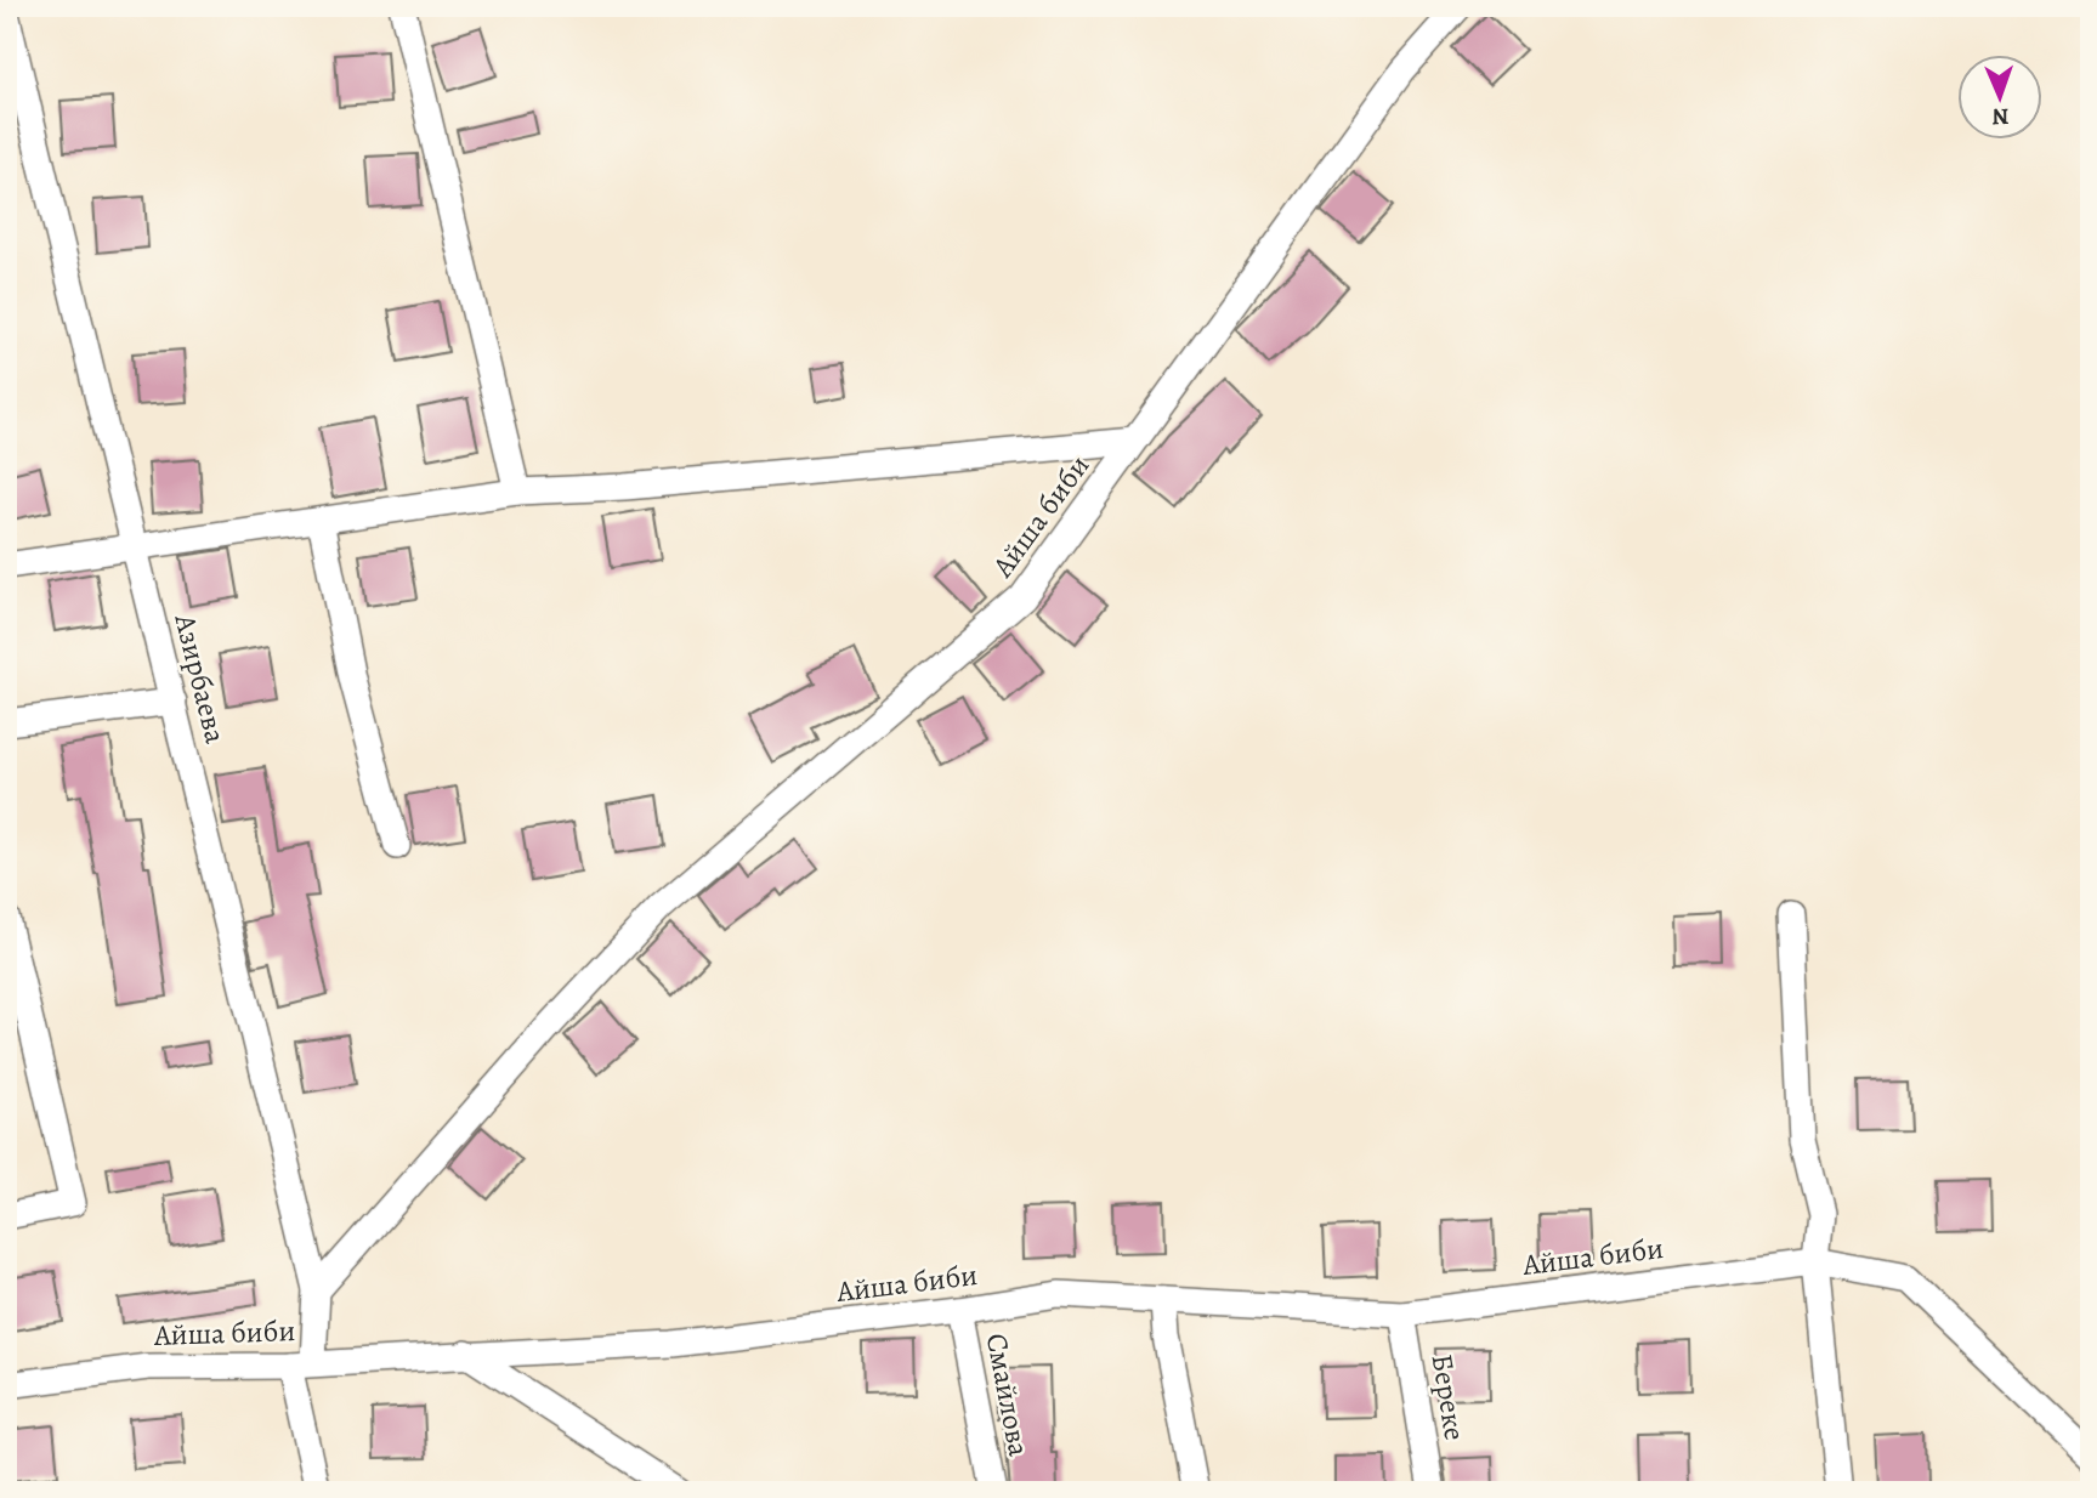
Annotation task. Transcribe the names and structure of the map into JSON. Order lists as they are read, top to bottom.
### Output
{
  "streets": {
    "street": [
      "Айша биби",
      "Азирбаева",
      "Смайлова",
      "Береке"
    ]
  },
  "crossings": [
    ["Айша биби", "Азирбаева"],
    ["Айша биби", "Смайлова"],
    ["Айша биби", "Береке"]
  ],
  "north": "bottom"
}
